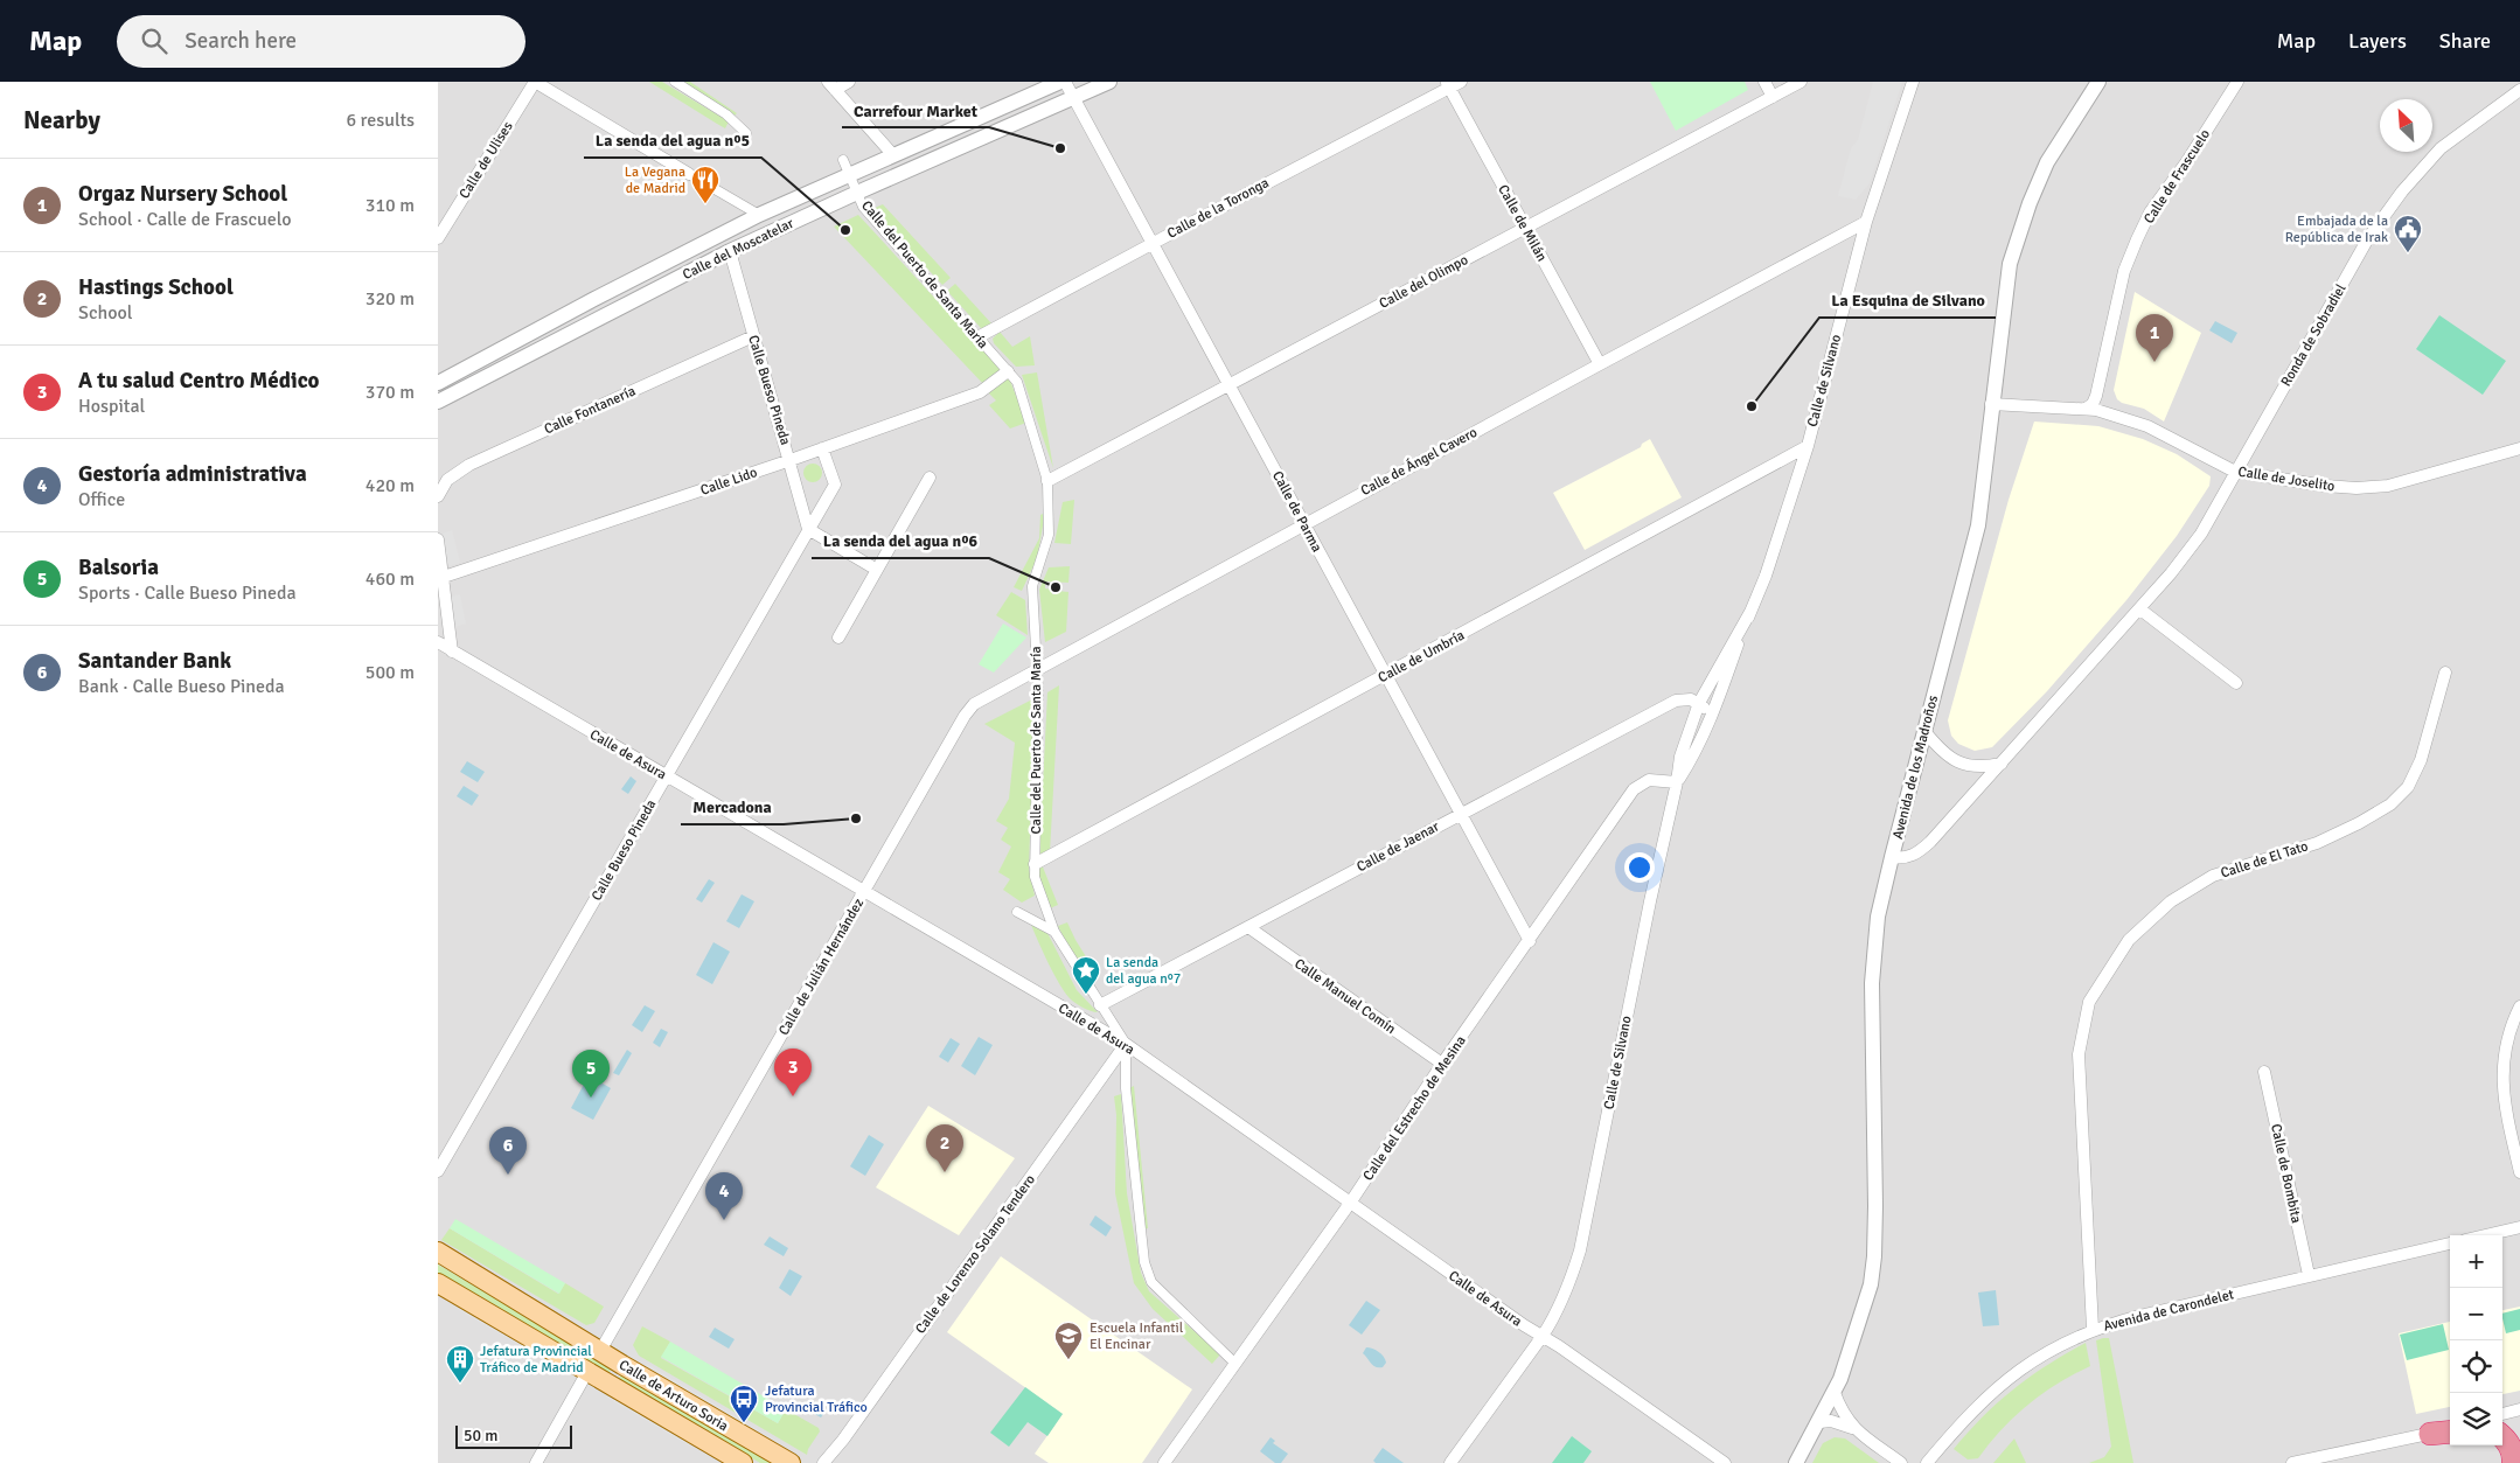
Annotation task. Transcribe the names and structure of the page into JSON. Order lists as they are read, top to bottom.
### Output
{
  "streets": {
    "main road": ["Calle de Arturo Soria"],
    "street": [
      "Calle de Ulises",
      "Calle de Frascuelo",
      "Calle de la Toronga",
      "Calle de Milán",
      "Calle del Moscatelar",
      "Calle del Puerto de Santa María",
      "Calle del Olimpo",
      "Ronda de Sobradiel",
      "Calle de Silvano",
      "Calle Bueso Pineda",
      "Calle Fontanería",
      "Calle de Ángel Cavero",
      "Calle de Joselito",
      "Calle Lido",
      "Calle de Parma",
      "Calle de Umbría",
      "Calle de Asura",
      "Avenida de los Madroños",
      "Calle de Jaenar",
      "Calle de El Tato",
      "Calle de Julián Hernández",
      "Calle Manuel Comín",
      "Calle del Estrecho de Mesina",
      "Calle de Bombita",
      "Calle de Lorenzo Solano Tendero",
      "Avenida de Carondelet"
    ]
  },
  "crossings": [
    ["Calle de Frascuelo", "Calle de Joselito"],
    ["Calle de la Toronga", "Calle de Milán"],
    ["Calle de la Toronga", "Calle del Puerto de Santa María"],
    ["Calle de la Toronga", "Calle de Parma"],
    ["Calle de Milán", "Calle del Olimpo"],
    ["Calle de Milán", "Calle de Ángel Cavero"],
    ["Calle del Moscatelar", "Calle del Puerto de Santa María"],
    ["Calle del Moscatelar", "Calle Bueso Pineda"],
    ["Calle del Moscatelar", "Calle de Parma"],
    ["Calle del Puerto de Santa María", "Calle del Olimpo"],
    ["Calle del Puerto de Santa María", "Calle de Ángel Cavero"],
    ["Calle del Puerto de Santa María", "Calle Lido"],
    ["Calle del Puerto de Santa María", "Calle de Umbría"],
    ["Calle del Puerto de Santa María", "Calle de Asura"],
    ["Calle del Puerto de Santa María", "Calle de Jaenar"],
    ["Calle del Puerto de Santa María", "Calle de Lorenzo Solano Tendero"],
    ["Calle del Olimpo", "Calle de Parma"],
    ["Ronda de Sobradiel", "Calle de Joselito"],
    ["Ronda de Sobradiel", "Avenida de los Madroños"],
    ["Calle de Silvano", "Calle de Ángel Cavero"],
    ["Calle de Silvano", "Calle de Umbría"],
    ["Calle de Silvano", "Calle de Asura"],
    ["Calle de Silvano", "Calle de Jaenar"],
    ["Calle de Silvano", "Calle del Estrecho de Mesina"],
    ["Calle Bueso Pineda", "Calle Fontanería"],
    ["Calle Bueso Pineda", "Calle Lido"],
    ["Calle Bueso Pineda", "Calle de Asura"],
    ["Calle de Ángel Cavero", "Calle de Parma"],
    ["Calle de Ángel Cavero", "Calle de Julián Hernández"],
    ["Calle de Joselito", "Avenida de los Madroños"],
    ["Calle de Parma", "Calle de Umbría"],
    ["Calle de Parma", "Calle de Jaenar"],
    ["Calle de Parma", "Calle del Estrecho de Mesina"],
    ["Calle de Asura", "Calle de Julián Hernández"],
    ["Calle de Asura", "Calle del Estrecho de Mesina"],
    ["Calle de Asura", "Calle de Lorenzo Solano Tendero"],
    ["Calle de Jaenar", "Calle Manuel Comín"],
    ["Calle de El Tato", "Avenida de Carondelet"],
    ["Calle de Julián Hernández", "Calle de Arturo Soria"],
    ["Calle Manuel Comín", "Calle del Estrecho de Mesina"],
    ["Calle de Bombita", "Avenida de Carondelet"]
  ],
  "places": {
    "other": [
      "Carrefour Market",
      "La senda del agua nº5",
      "La Esquina de Silvano",
      "La senda del agua nº6",
      "Mercadona"
    ],
    "restaurant": ["La Vegana de Madrid"],
    "public building": ["Embajada de la República de Irak"],
    "place": ["La senda del agua nº7"],
    "school or university": ["Escuela Infantil El Encinar"],
    "building": ["Jefatura Provincial Tráfico de Madrid"],
    "bus stop": ["Jefatura Provincial Tráfico"]
  },
  "scale_bar": "50 m",
  "north": "top left",
  "page": {
    "header": "Map",
    "search": "Search here",
    "nav": ["Map", "Layers", "Share"],
    "heading": ["Nearby", "6 results"],
    "list": [
      {
        "mark": "1",
        "name": "Orgaz Nursery School",
        "note": "School · Calle de Frascuelo",
        "value": "310 m"
      },
      {
        "mark": "2",
        "name": "Hastings School",
        "note": "School",
        "value": "320 m"
      },
      {
        "mark": "3",
        "name": "A tu salud Centro Médico",
        "note": "Hospital",
        "value": "370 m"
      },
      {
        "mark": "4",
        "name": "Gestoría administrativa",
        "note": "Office",
        "value": "420 m"
      },
      {
        "mark": "5",
        "name": "Balsoria",
        "note": "Sports · Calle Bueso Pineda",
        "value": "460 m"
      },
      {
        "mark": "6",
        "name": "Santander Bank",
        "note": "Bank · Calle Bueso Pineda",
        "value": "500 m"
      }
    ],
    "pins": [
      "1",
      "3",
      "5",
      "2",
      "6",
      "4"
    ],
    "map_buttons": ["+", "−"],
    "scale": "50 m"
  }
}
